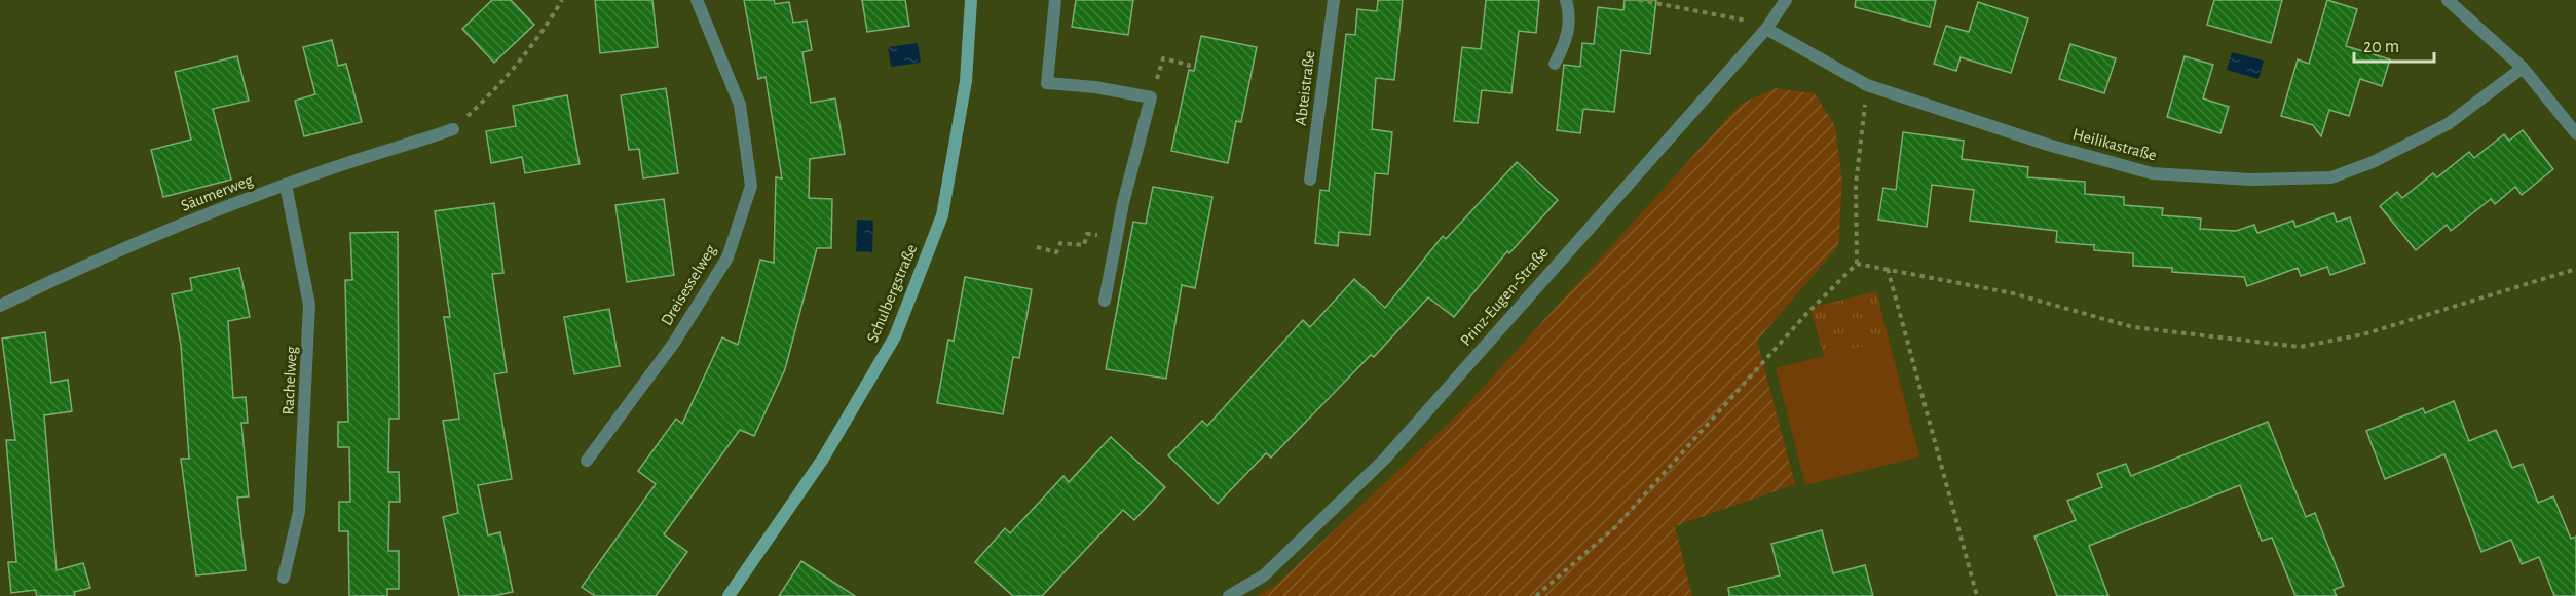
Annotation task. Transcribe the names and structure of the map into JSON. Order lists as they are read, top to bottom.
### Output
{
  "streets": {
    "street": [
      "Abteistraße",
      "Heilikastraße",
      "Säumerweg",
      "Dreisesselweg",
      "Schulbergstraße",
      "Prinz-Eugen-Straße",
      "Rachelweg"
    ]
  },
  "crossings": [
    ["Heilikastraße", "Prinz-Eugen-Straße"],
    ["Säumerweg", "Rachelweg"]
  ],
  "scale_bar": "20 m"
}
